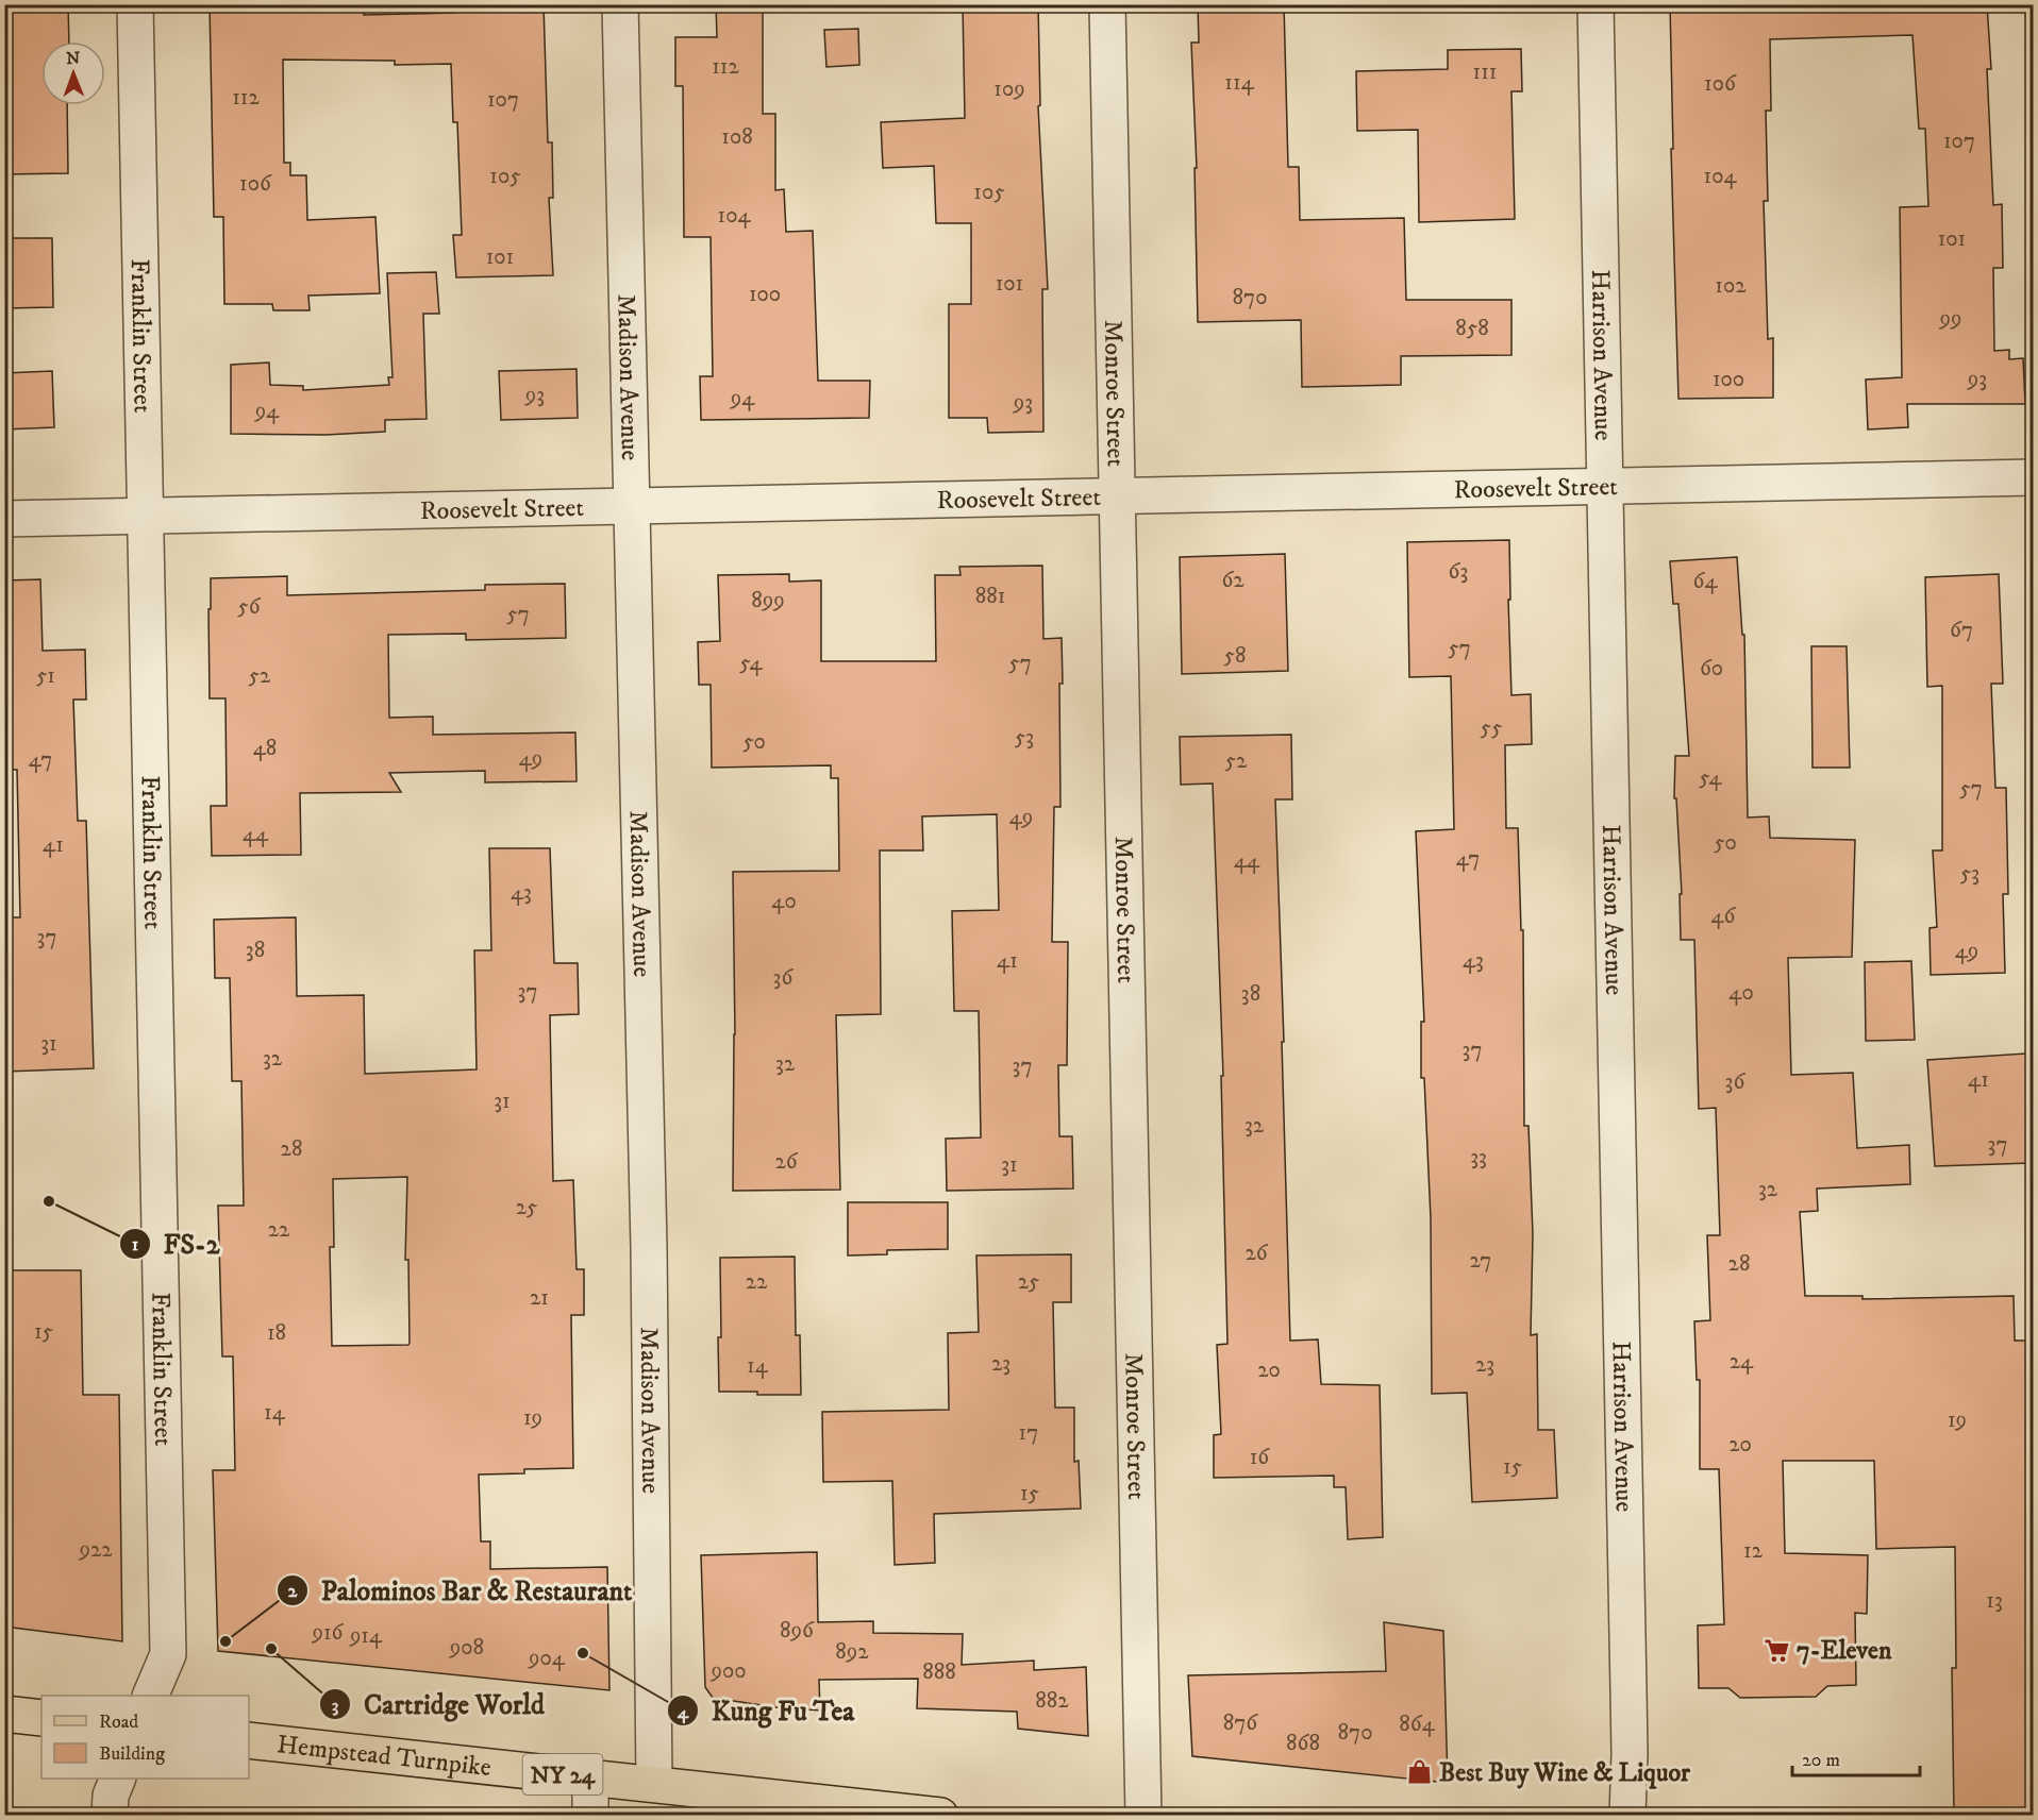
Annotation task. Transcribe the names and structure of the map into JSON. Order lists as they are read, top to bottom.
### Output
{
  "streets": {
    "main road": ["Hempstead Turnpike", "NY 24"],
    "street": [
      "Franklin Street",
      "Harrison Avenue",
      "Madison Avenue",
      "Monroe Street",
      "Roosevelt Street"
    ]
  },
  "crossings": [
    ["Franklin Street", "Roosevelt Street"],
    ["Harrison Avenue", "Roosevelt Street"],
    ["Madison Avenue", "Roosevelt Street"],
    ["Madison Avenue", "Hempstead Turnpike"],
    ["Monroe Street", "Roosevelt Street"]
  ],
  "places": {
    "other": [
      "FS-2",
      "Palominos Bar & Restaurant",
      "Cartridge World",
      "Kung Fu Tea"
    ],
    "supermarket": ["7-Eleven"],
    "shop": ["Best Buy Wine & Liquor"]
  },
  "house_numbers": [
    "112",
    "111",
    "114",
    "106",
    "109",
    "112",
    "107",
    "108",
    "107",
    "105",
    "104",
    "106",
    "105",
    "104",
    "101",
    "101",
    "101",
    "102",
    "100",
    "870",
    "99",
    "858",
    "100",
    "93",
    "93",
    "94",
    "93",
    "94",
    "63",
    "62",
    "64",
    "881",
    "899",
    "56",
    "57",
    "67",
    "57",
    "58",
    "54",
    "57",
    "60",
    "51",
    "52",
    "55",
    "53",
    "50",
    "48",
    "49",
    "47",
    "52",
    "54",
    "57",
    "49",
    "44",
    "50",
    "41",
    "47",
    "44",
    "53",
    "43",
    "40",
    "46",
    "37",
    "38",
    "49",
    "41",
    "43",
    "36",
    "37",
    "40",
    "38",
    "31",
    "37",
    "32",
    "32",
    "37",
    "41",
    "36",
    "31",
    "32",
    "37",
    "28",
    "33",
    "26",
    "31",
    "32",
    "25",
    "22",
    "26",
    "27",
    "28",
    "22",
    "25",
    "21",
    "15",
    "18",
    "24",
    "23",
    "23",
    "14",
    "20",
    "14",
    "19",
    "19",
    "17",
    "20",
    "16",
    "15",
    "15",
    "922",
    "12",
    "13",
    "896",
    "916",
    "914",
    "908",
    "892",
    "904",
    "900",
    "888",
    "882",
    "876",
    "864",
    "870",
    "868"
  ],
  "legend": ["Road", "Building"],
  "scale_bar": "20 m",
  "north": "top"
}
